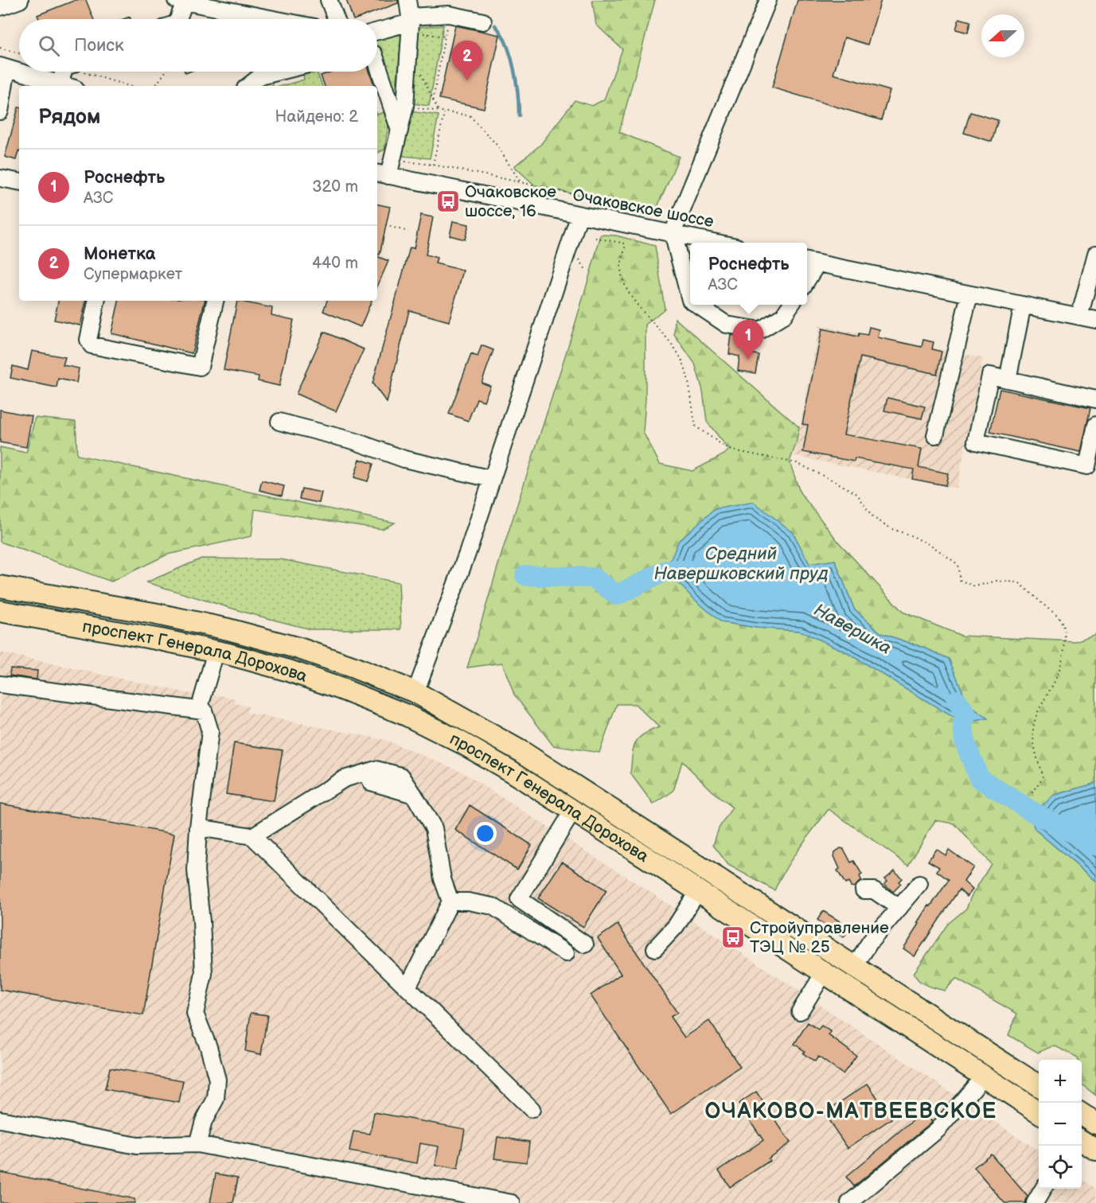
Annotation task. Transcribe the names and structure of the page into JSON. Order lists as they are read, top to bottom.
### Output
{
  "streets": {
    "main road": ["проспект Генерала Дорохова"],
    "street": ["Очаковское шоссе"]
  },
  "districts": ["ОЧАКОВО-МАТВЕЕВСКОЕ"],
  "water": ["Средний Навершковский пруд", "Навершка"],
  "places": {
    "bus stop": ["Очаковское шоссе, 16", "Стройуправление ТЭЦ № 25"]
  },
  "north": "left",
  "page": {
    "search": "Поиск",
    "pins": ["2", "1"],
    "heading": ["Рядом", "Найдено: 2"],
    "list": [
      {
        "mark": "1",
        "name": "Роснефть",
        "note": "АЗС",
        "value": "320 m"
      },
      {
        "mark": "2",
        "name": "Монетка",
        "note": "Супермаркет",
        "value": "440 m"
      }
    ],
    "popup": ["Роснефть", "АЗС"],
    "map_buttons": ["+", "−"]
  }
}
